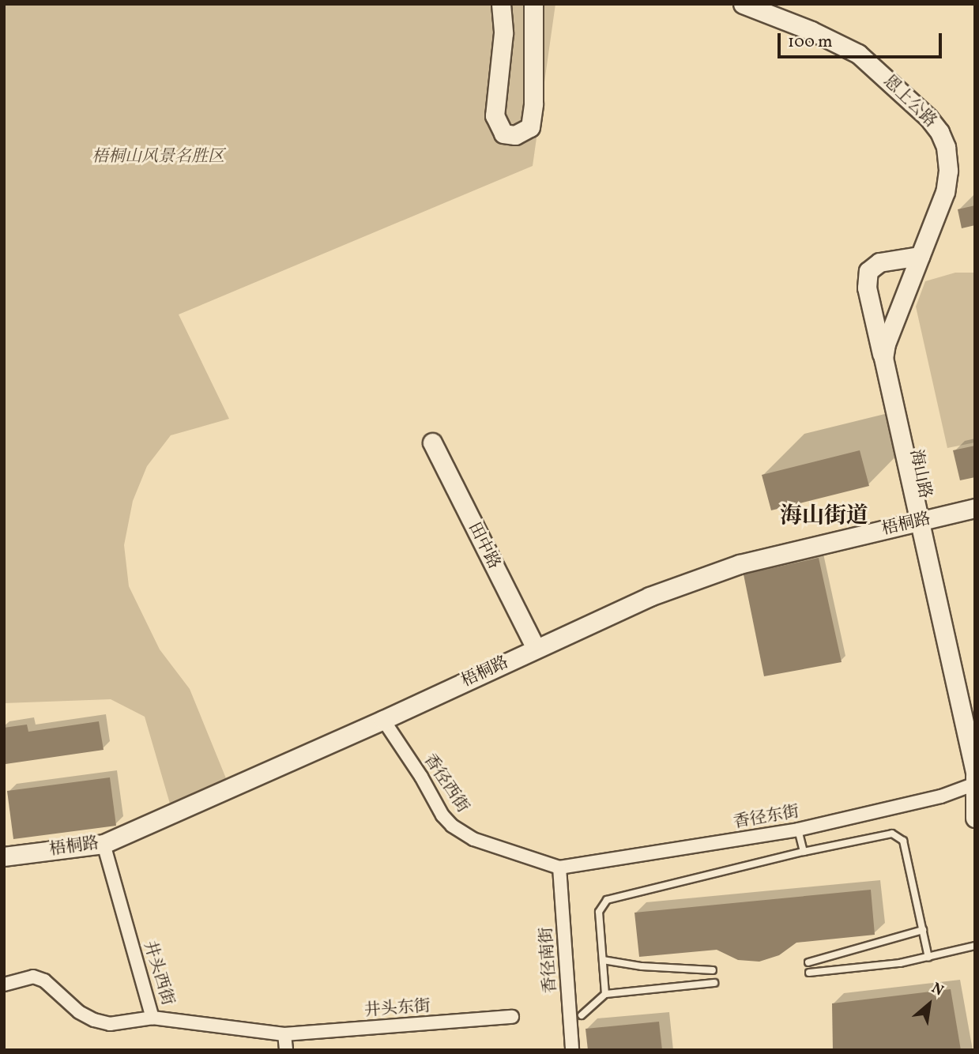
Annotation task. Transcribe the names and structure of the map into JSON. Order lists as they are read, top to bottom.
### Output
{
  "streets": {
    "street": [
      "恩上公路",
      "海山路",
      "梧桐路",
      "田中路",
      "香径西街",
      "香径东街",
      "香径南街",
      "井头西街",
      "井头东街"
    ]
  },
  "crossings": [
    ["恩上公路", "海山路"],
    ["海山路", "梧桐路"],
    ["梧桐路", "田中路"],
    ["梧桐路", "香径西街"],
    ["梧桐路", "井头西街"],
    ["香径西街", "香径东街"],
    ["香径西街", "香径南街"],
    ["香径东街", "香径南街"],
    ["井头西街", "井头东街"]
  ],
  "districts": ["海山街道"],
  "parks": ["梧桐山风景名胜区"],
  "scale_bar": "100 m",
  "north": "top right"
}
